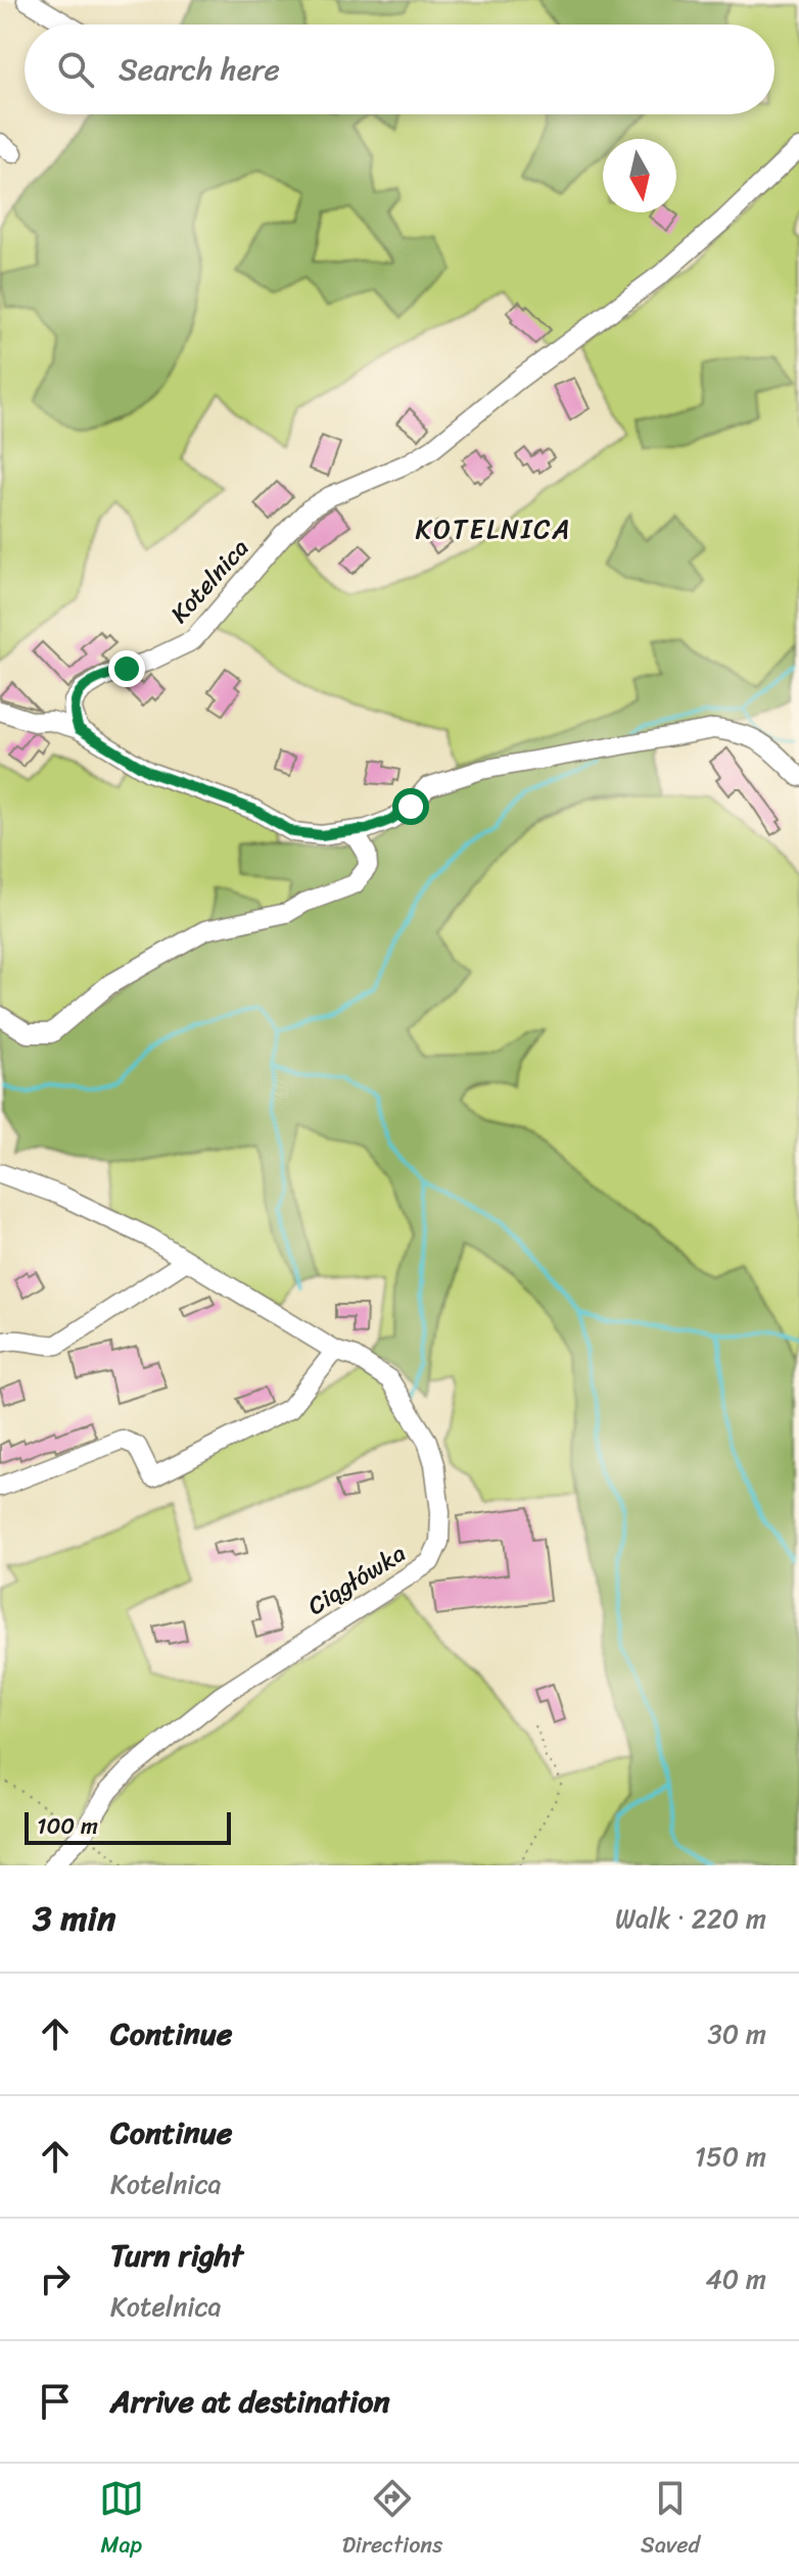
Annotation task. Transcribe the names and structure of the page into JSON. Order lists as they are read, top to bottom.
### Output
{
  "streets": {
    "street": ["Kotelnica", "Ciągłówka"]
  },
  "districts": ["KOTELNICA"],
  "scale_bar": "100 m",
  "north": "bottom",
  "page": {
    "search": "Search here",
    "scale": "100 m",
    "heading": ["3 min", "Walk · 220 m"],
    "list": [
      ["Continue", "30 m"],
      ["Continue", "Kotelnica", "150 m"],
      ["Turn right", "Kotelnica", "40 m"],
      "Arrive at destination"
    ],
    "nav": ["Map", "Directions", "Saved"]
  }
}
